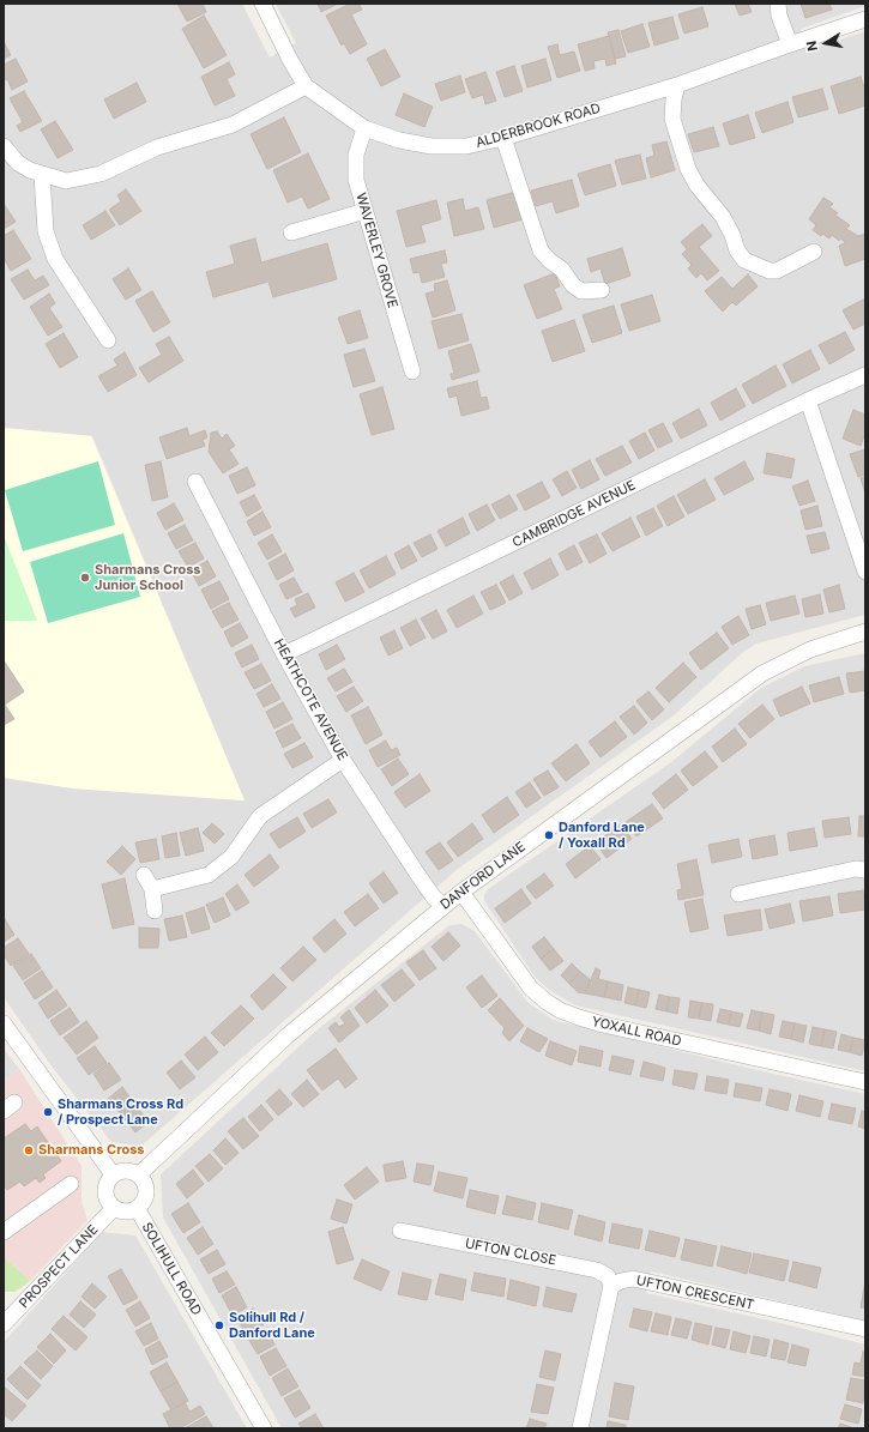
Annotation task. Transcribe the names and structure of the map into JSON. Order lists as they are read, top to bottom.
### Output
{
  "streets": {
    "street": [
      "ALDERBROOK ROAD",
      "WAVERLEY GROVE",
      "CAMBRIDGE AVENUE",
      "HEATHCOTE AVENUE",
      "DANFORD LANE",
      "YOXALL ROAD",
      "UFTON CLOSE",
      "PROSPECT LANE",
      "SOLIHULL ROAD",
      "UFTON CRESCENT"
    ]
  },
  "crossings": [
    ["ALDERBROOK ROAD", "WAVERLEY GROVE"],
    ["CAMBRIDGE AVENUE", "HEATHCOTE AVENUE"],
    ["HEATHCOTE AVENUE", "DANFORD LANE"],
    ["DANFORD LANE", "YOXALL ROAD"],
    ["DANFORD LANE", "PROSPECT LANE"],
    ["DANFORD LANE", "SOLIHULL ROAD"],
    ["UFTON CLOSE", "UFTON CRESCENT"],
    ["PROSPECT LANE", "SOLIHULL ROAD"]
  ],
  "places": [
    "Sharmans Cross Junior School",
    "Danford Lane / Yoxall Rd",
    "Sharmans Cross Rd / Prospect Lane",
    "Sharmans Cross",
    "Solihull Rd / Danford Lane"
  ],
  "north": "left"
}
